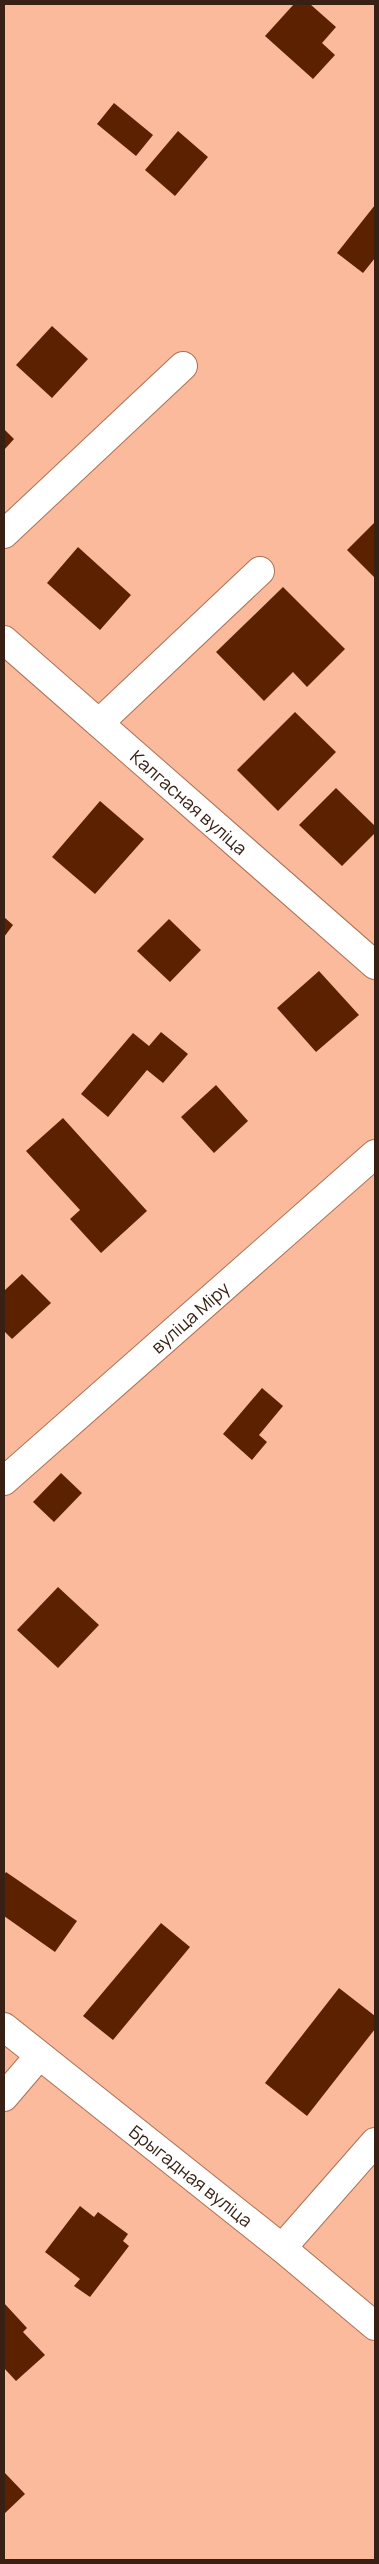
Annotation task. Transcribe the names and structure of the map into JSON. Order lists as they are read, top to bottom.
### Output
{
  "streets": {
    "street": ["Калгасная вуліца", "вуліца Міру", "Брыгадная вуліца"]
  }
}
